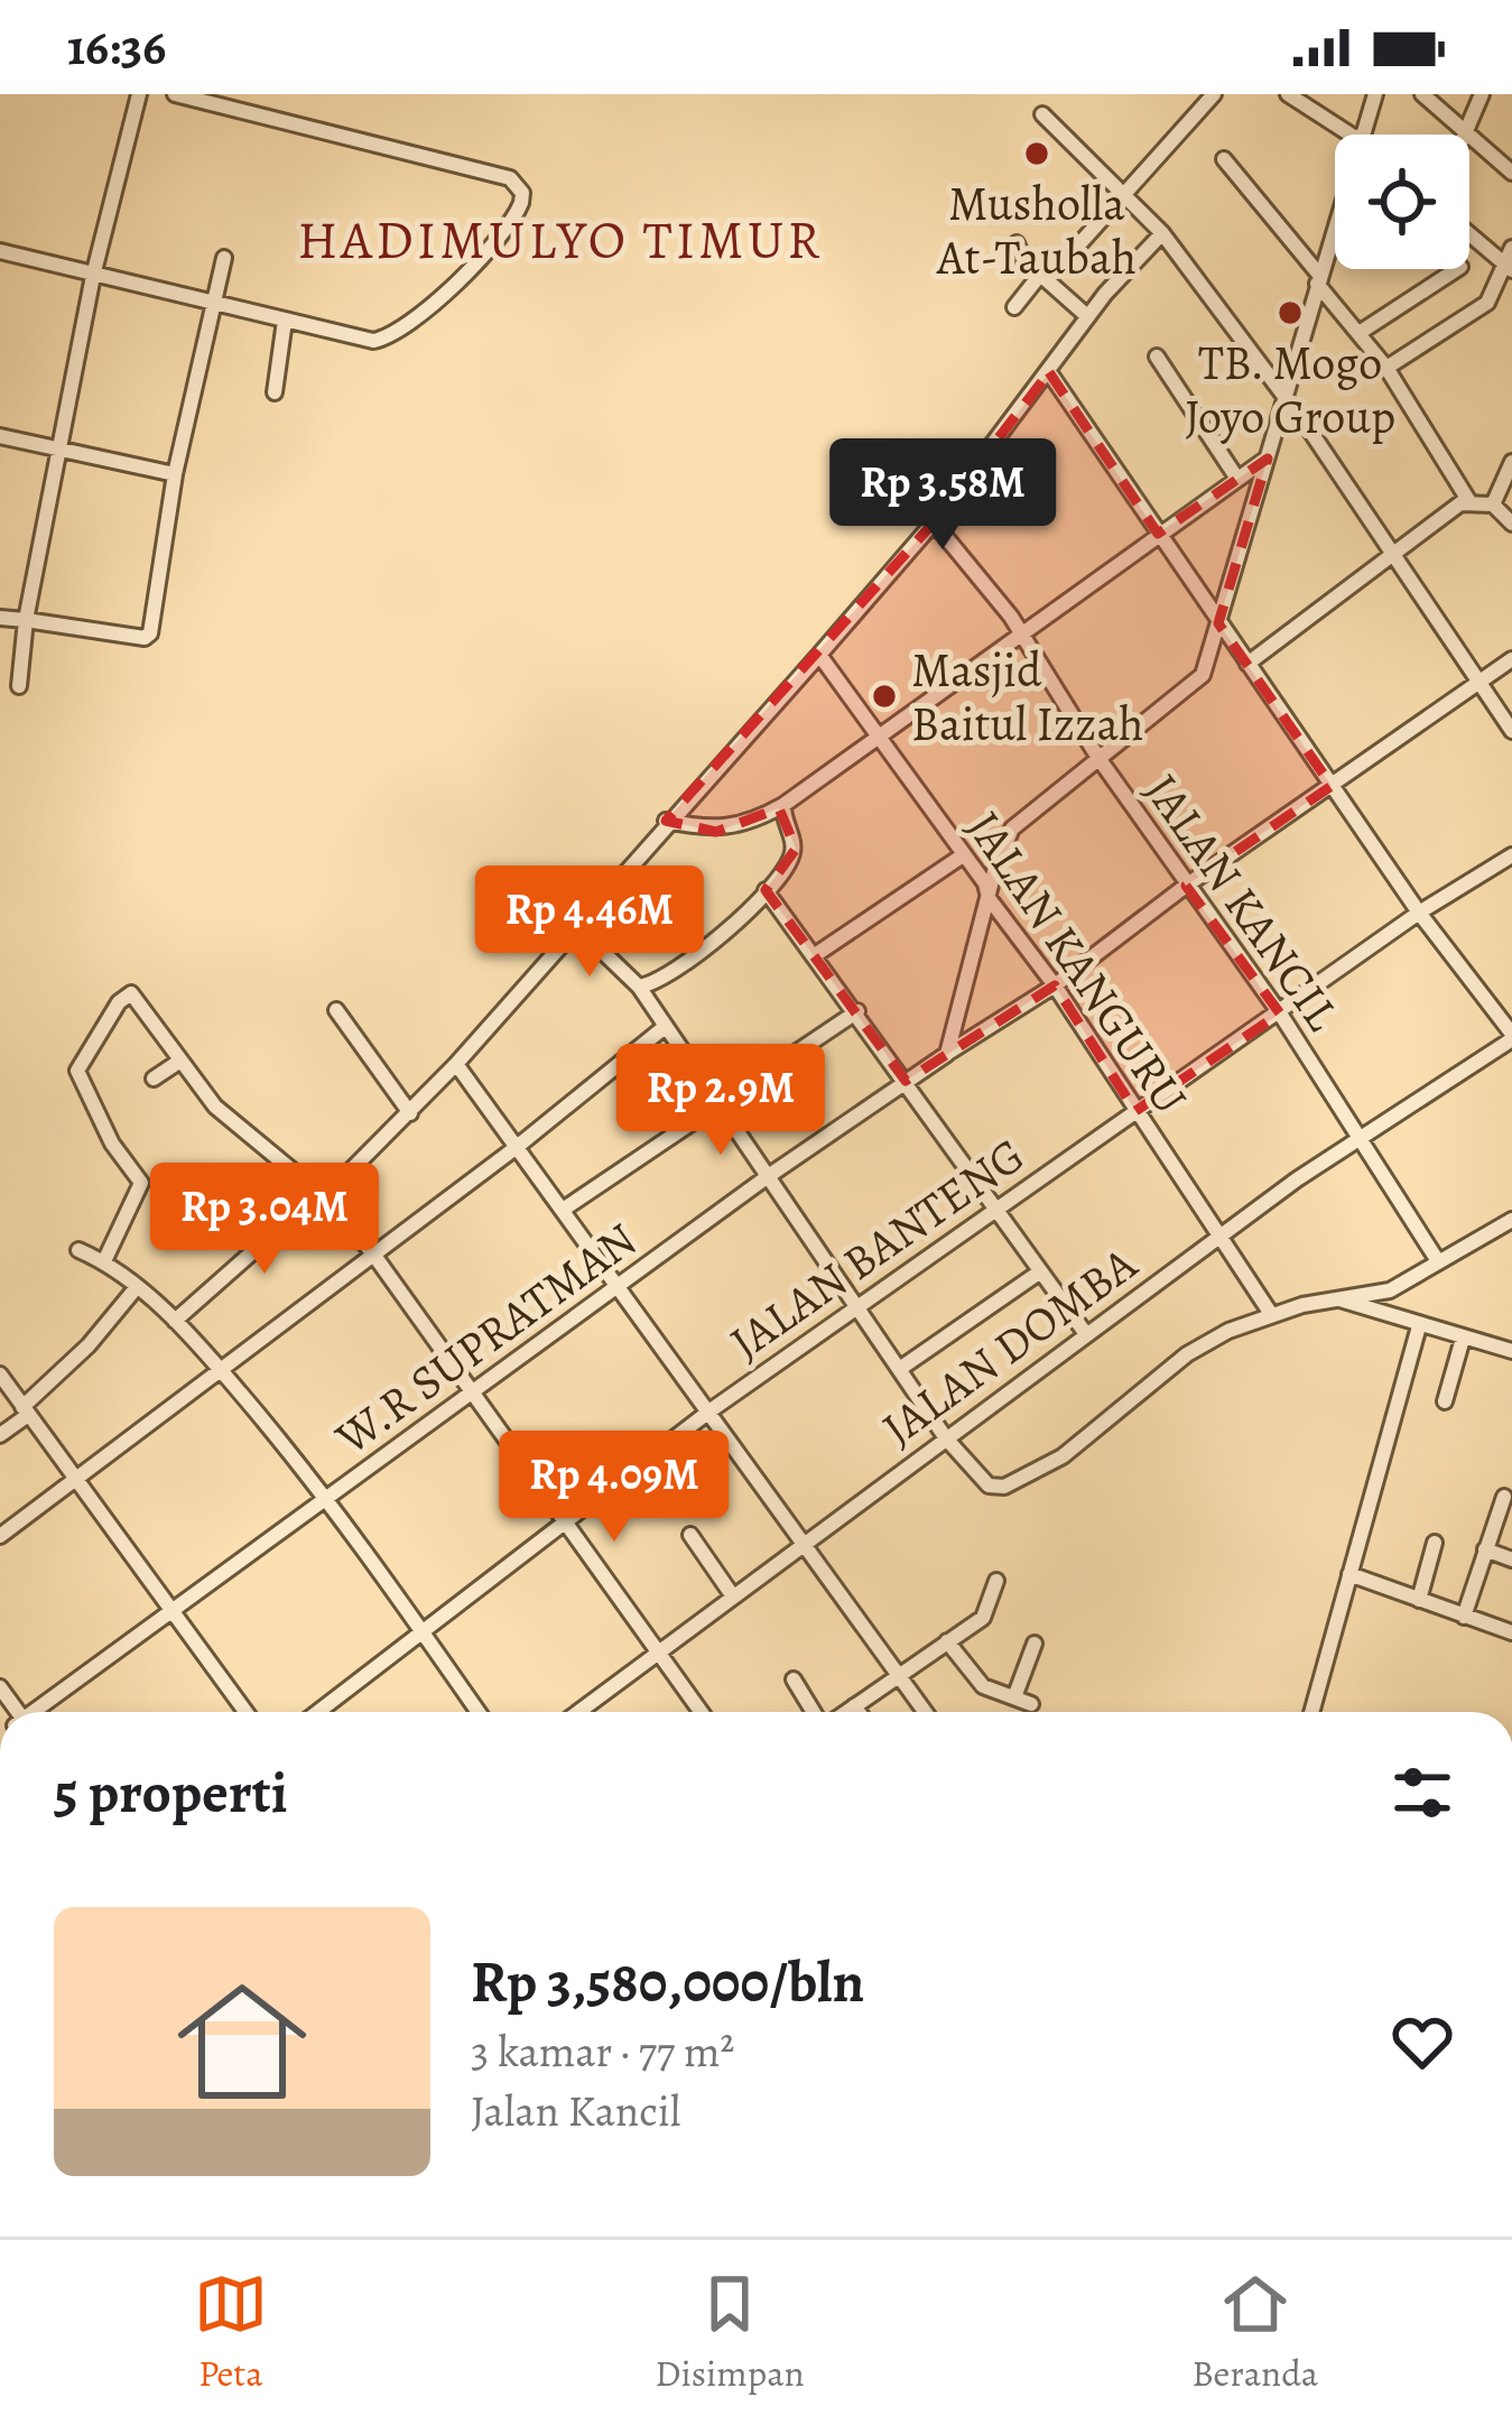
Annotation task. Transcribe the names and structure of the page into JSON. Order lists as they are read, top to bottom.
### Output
{
  "streets": {
    "street": [
      "JALAN KANCIL",
      "JALAN KANGURU",
      "JALAN BANTENG",
      "W.R SUPRATMAN",
      "JALAN DOMBA"
    ]
  },
  "crossings": [
    ["JALAN KANCIL", "JALAN BANTENG"],
    ["JALAN KANCIL", "W.R SUPRATMAN"],
    ["JALAN KANCIL", "JALAN DOMBA"],
    ["JALAN KANGURU", "JALAN BANTENG"],
    ["JALAN KANGURU", "W.R SUPRATMAN"],
    ["JALAN KANGURU", "JALAN DOMBA"]
  ],
  "districts": ["HADIMULYO TIMUR"],
  "places": ["Musholla At-Taubah", "TB. Mogo Joyo Group", "Masjid Baitul Izzah"],
  "page": {
    "status": "16:36",
    "price": [
      "Rp 3.58M",
      "Rp 4.46M",
      "Rp 2.9M",
      "Rp 3.04M",
      "Rp 4.09M"
    ],
    "heading": "5 properti",
    "list": [
      {
        "name": "Rp 3,580,000/bln",
        "note": "3 kamar · 77 m² · Jalan Kancil"
      }
    ],
    "tabs": ["Peta", "Disimpan", "Beranda"]
  }
}
